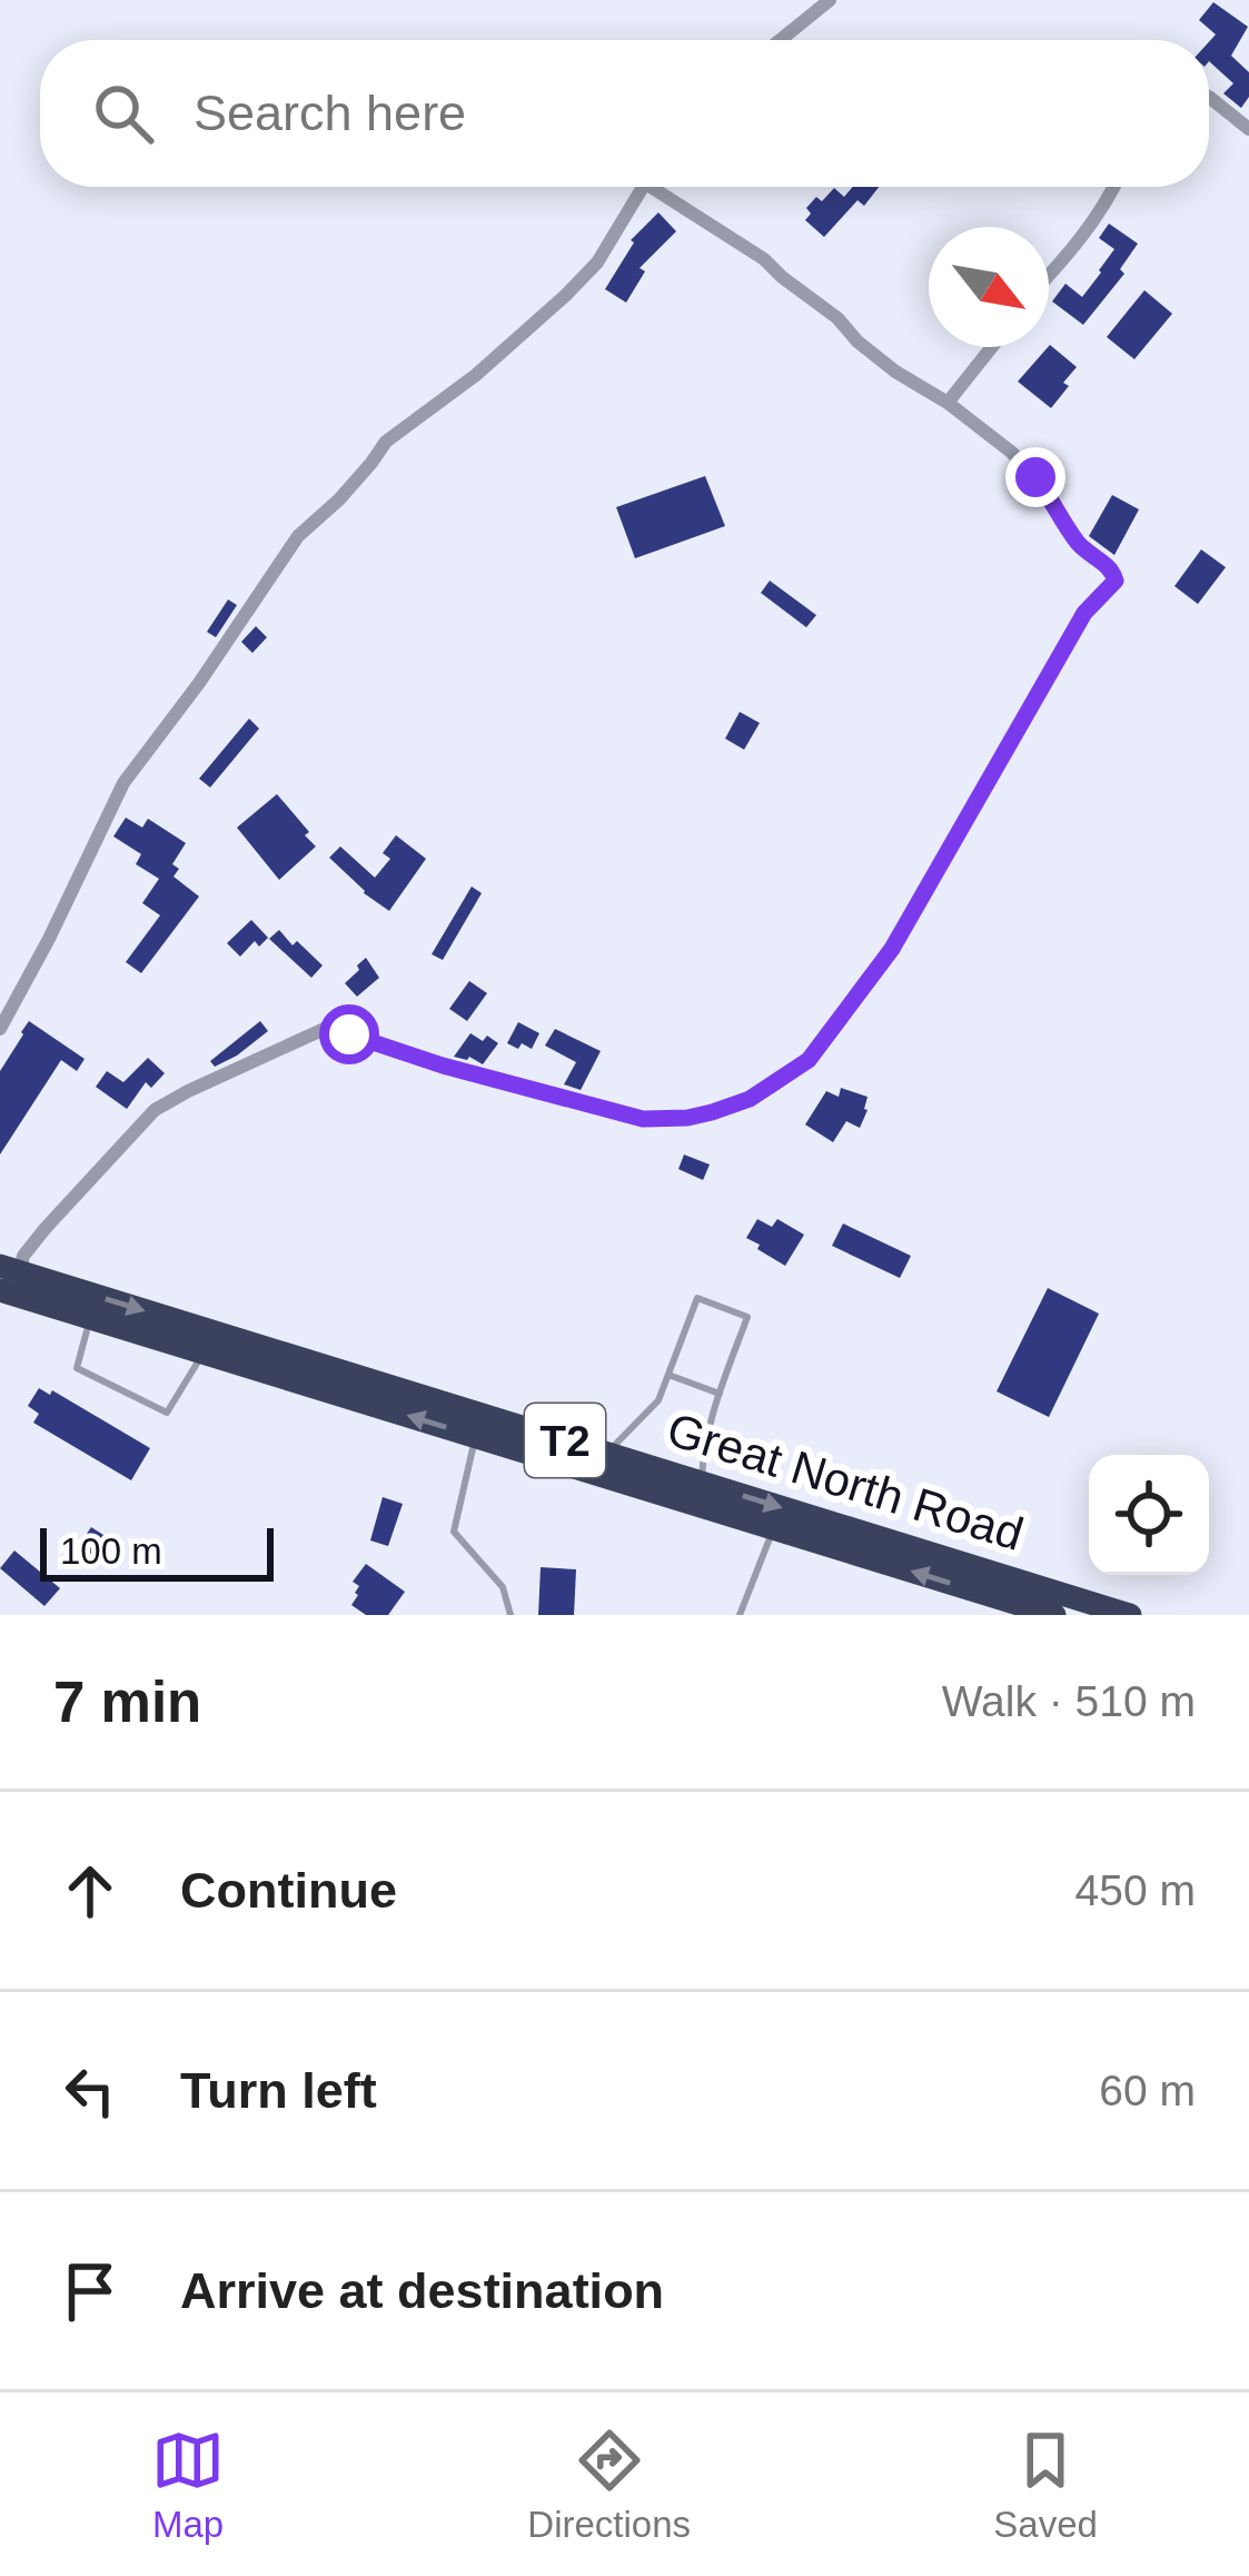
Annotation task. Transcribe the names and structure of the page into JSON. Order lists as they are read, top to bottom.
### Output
{
  "streets": {
    "highway": ["T2", "Great North Road"]
  },
  "scale_bar": "100 m",
  "north": "bottom right",
  "page": {
    "search": "Search here",
    "scale": "100 m",
    "heading": ["7 min", "Walk · 510 m"],
    "list": [
      ["Continue", "450 m"],
      ["Turn left", "60 m"],
      "Arrive at destination"
    ],
    "nav": ["Map", "Directions", "Saved"]
  }
}
